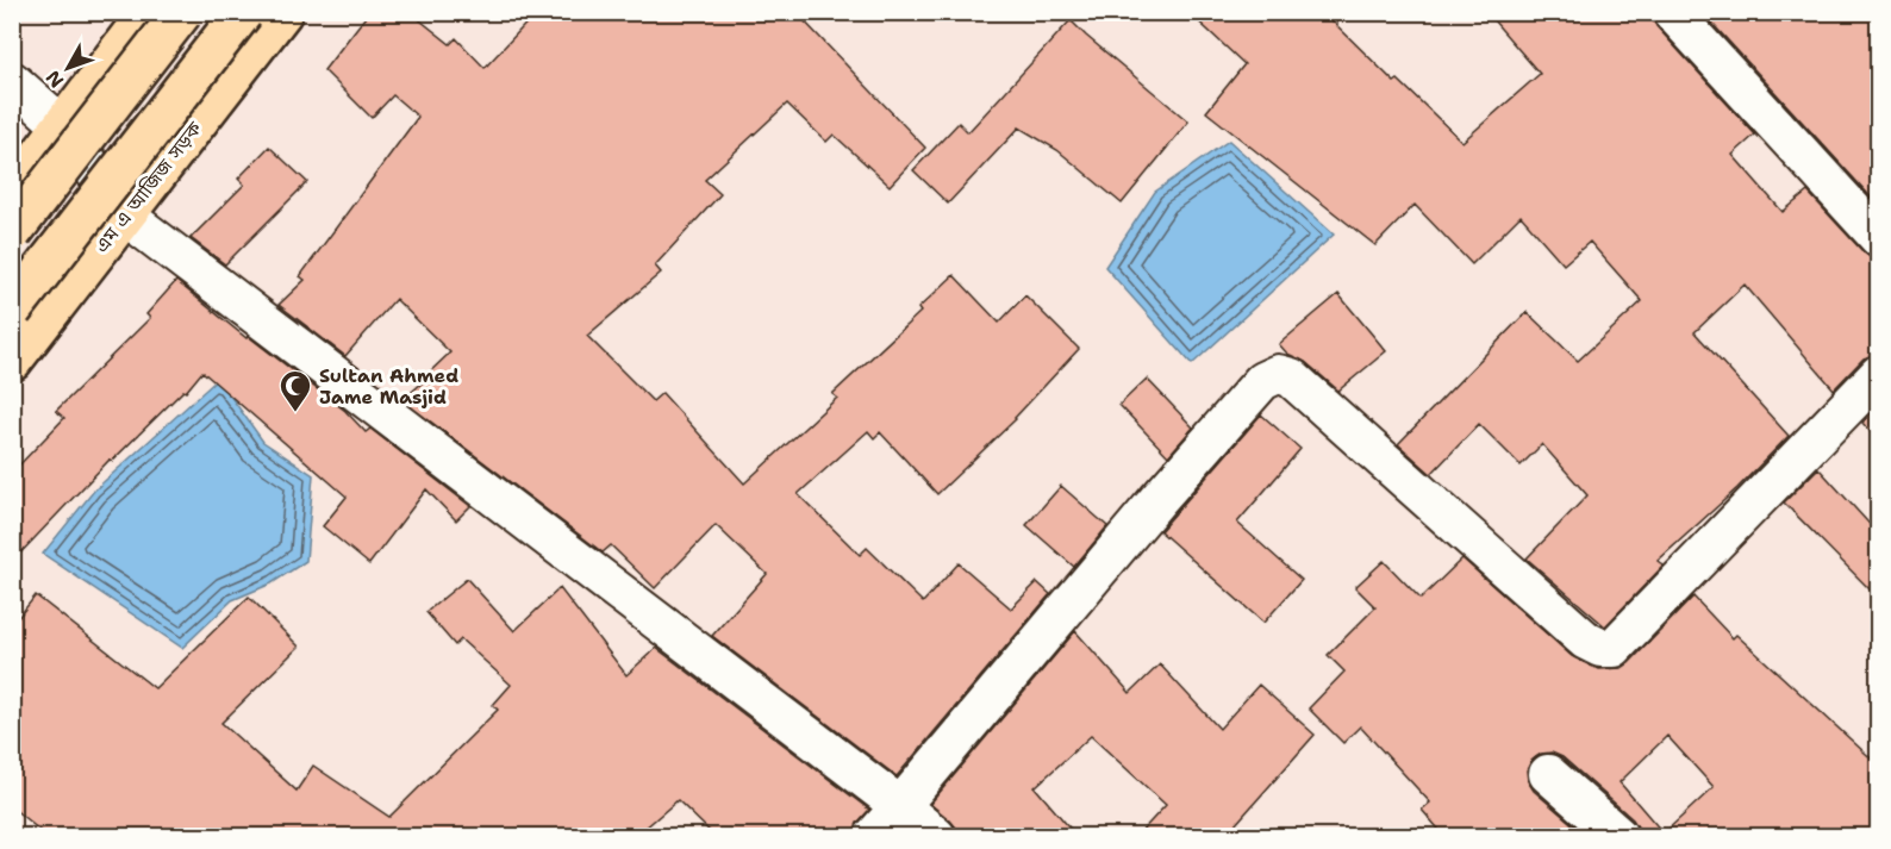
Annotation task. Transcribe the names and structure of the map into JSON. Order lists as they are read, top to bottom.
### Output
{
  "streets": {
    "main road": ["এম এ আজিজ সড়ক"]
  },
  "places": {
    "mosque": ["Sultan Ahmed Jame Masjid"]
  },
  "north": "bottom left"
}
